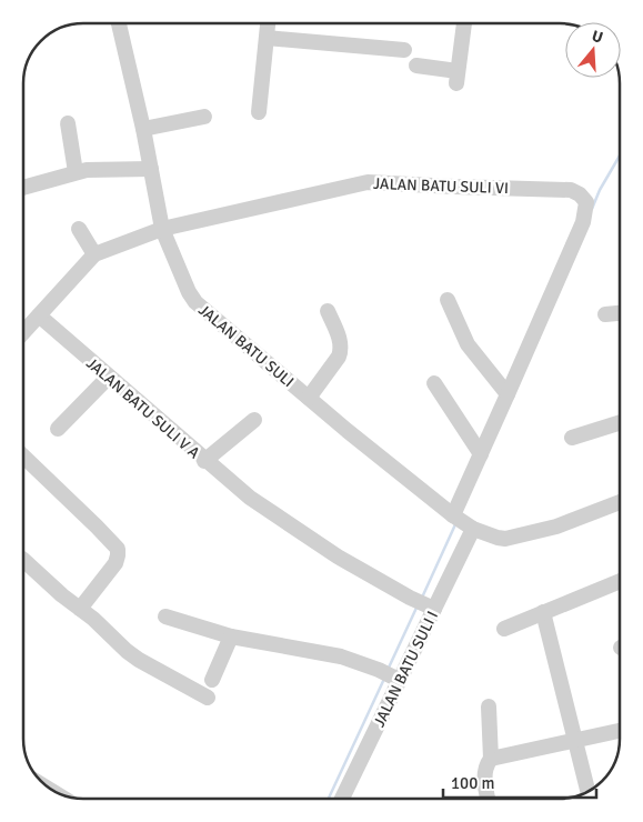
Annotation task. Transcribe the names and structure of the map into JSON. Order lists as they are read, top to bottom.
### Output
{
  "streets": {
    "street": [
      "JALAN BATU SULI VI",
      "JALAN BATU SULI",
      "JALAN BATU SULI V A",
      "JALAN BATU SULI I"
    ]
  },
  "crossings": [
    ["JALAN BATU SULI VI", "JALAN BATU SULI"],
    ["JALAN BATU SULI", "JALAN BATU SULI I"],
    ["JALAN BATU SULI V A", "JALAN BATU SULI I"]
  ],
  "scale_bar": "100 m",
  "north": "top"
}
